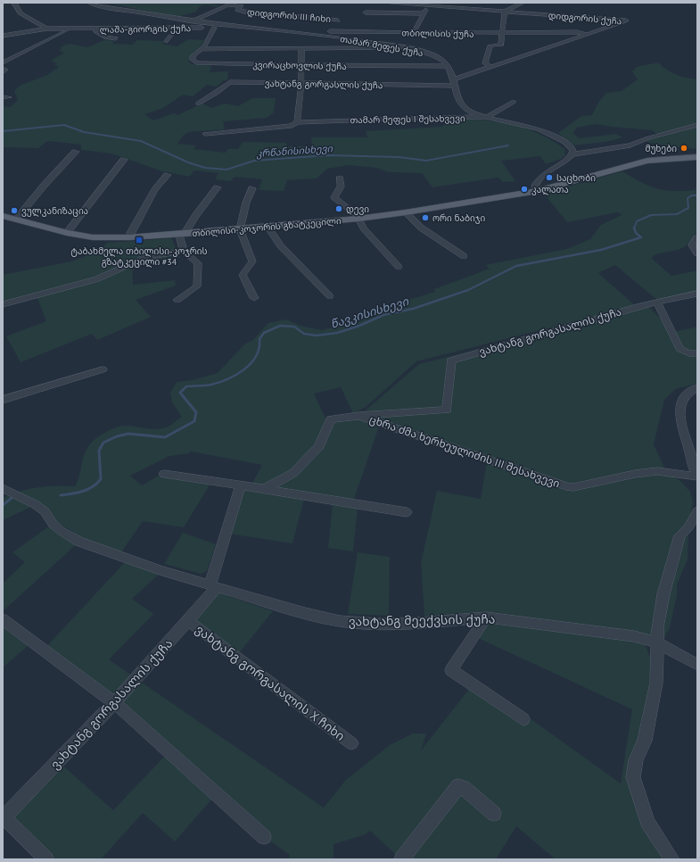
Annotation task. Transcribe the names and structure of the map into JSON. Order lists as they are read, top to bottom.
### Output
{
  "streets": {
    "main road": ["თბილისი-კოჯორის გზატკეცილი"],
    "street": [
      "დიდგორის III ჩიხი",
      "დიდგორის ქუჩა",
      "ლაშა-გიორგის ქუჩა",
      "თბილისის ქუჩა",
      "თამარ მეფეს ქუჩა",
      "კვირაცხოვლის ქუჩა",
      "ვახტანგ გორგასლის ქუჩა",
      "თამარ მეფეს I შესახვევი",
      "ვახტანგ გორგასალის ქუჩა",
      "ცხრა ძმა ხერხეულიძის III შესახვევი",
      "ვახტანგ მეექვსის ქუჩა",
      "ვახტანგ გორგასალის X ჩიხი"
    ]
  },
  "crossings": [
    ["დიდგორის ქუჩა", "თბილისის ქუჩა"],
    ["ლაშა-გიორგის ქუჩა", "თბილისის ქუჩა"],
    ["ლაშა-გიორგის ქუჩა", "თამარ მეფეს ქუჩა"],
    ["ლაშა-გიორგის ქუჩა", "კვირაცხოვლის ქუჩა"],
    ["თბილისის ქუჩა", "თამარ მეფეს ქუჩა"],
    ["თამარ მეფეს ქუჩა", "კვირაცხოვლის ქუჩა"],
    ["ვახტანგ გორგასალის ქუჩა", "ცხრა ძმა ხერხეულიძის III შესახვევი"],
    ["ვახტანგ გორგასალის ქუჩა", "ვახტანგ მეექვსის ქუჩა"],
    ["ვახტანგ გორგასალის ქუჩა", "ვახტანგ გორგასალის X ჩიხი"]
  ],
  "water": ["კრწანისისხევი", "წავკისისხევი"],
  "places": {
    "other": [
      "მუხები",
      "საცხობი",
      "კალათა",
      "დევი",
      "ვულკანიზაცია",
      "ორი ნაბიჯი"
    ],
    "transit": ["ტაბახმელა თბილისი-კოჯრის გზატკეცილი #34"]
  }
}
